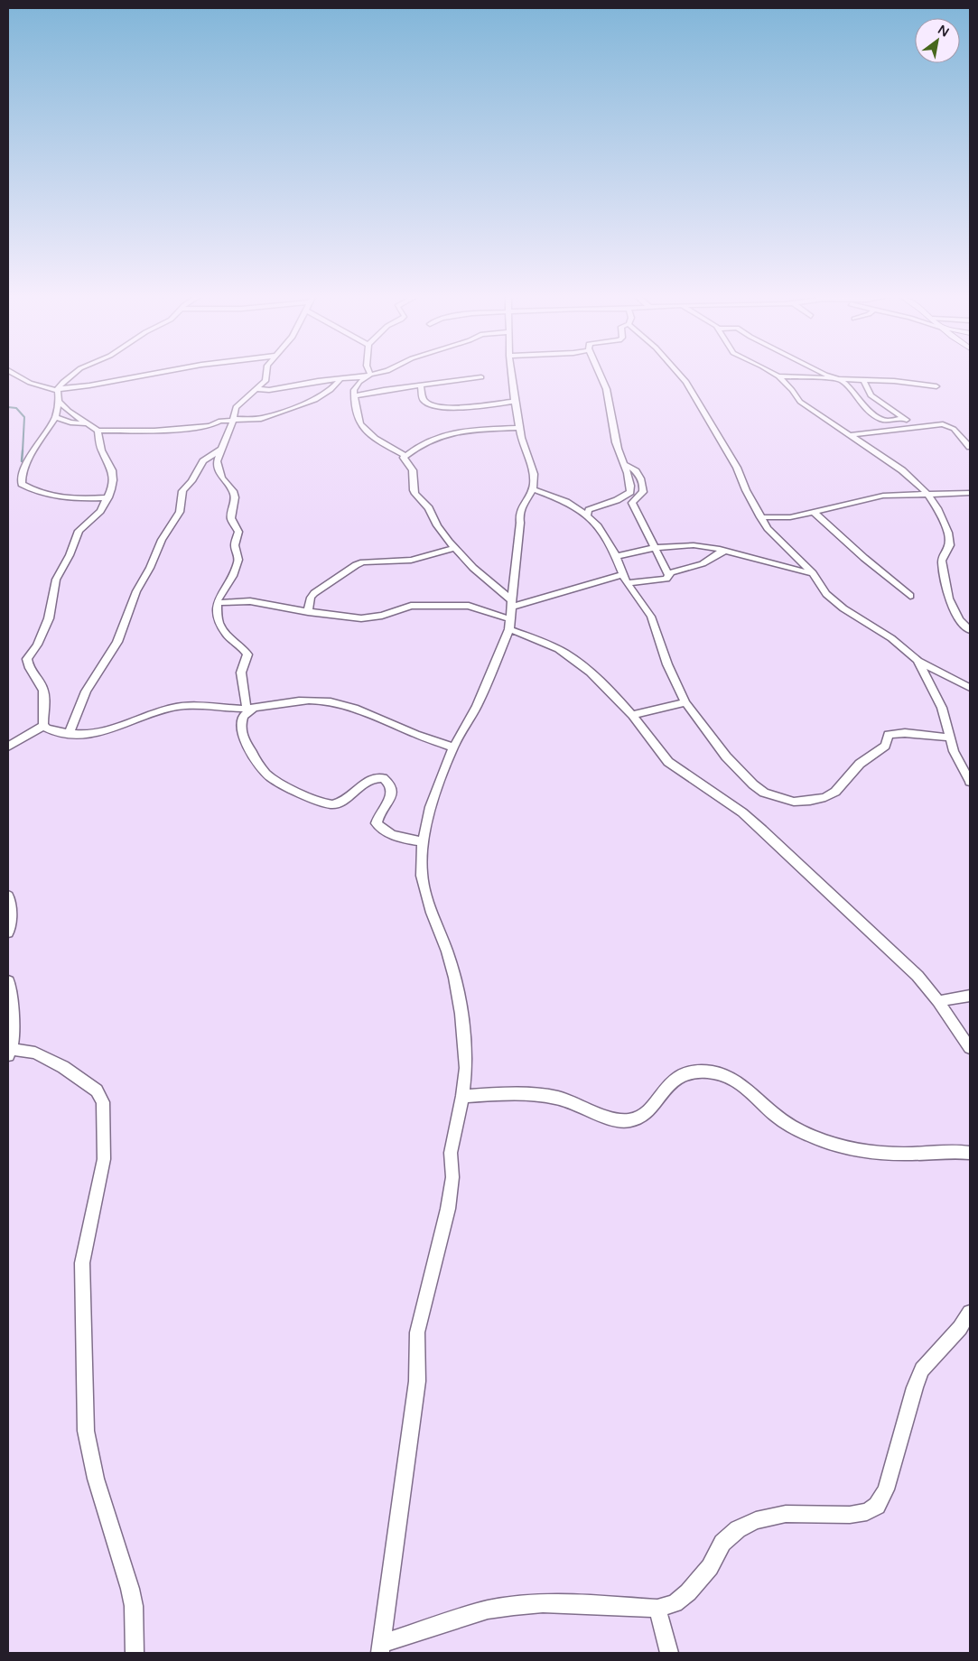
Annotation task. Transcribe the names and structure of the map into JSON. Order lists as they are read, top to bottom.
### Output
{
  "north": "top right"
}
